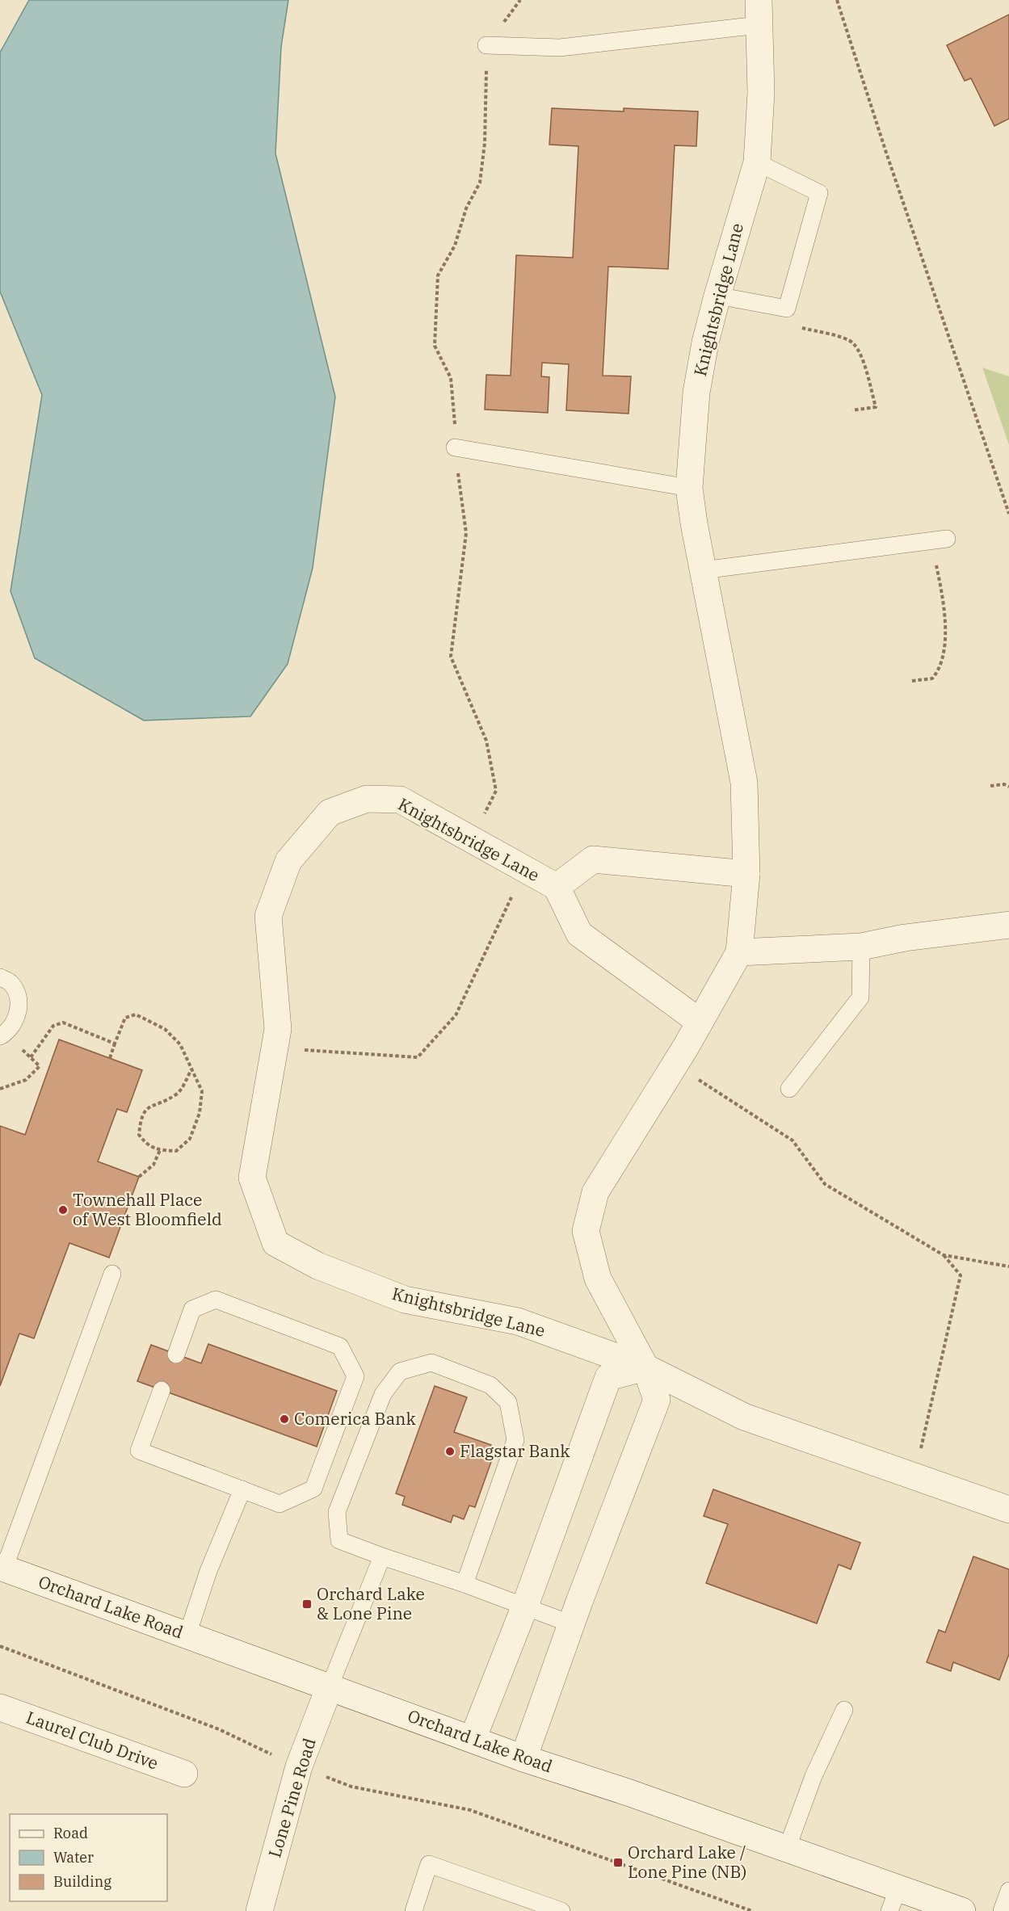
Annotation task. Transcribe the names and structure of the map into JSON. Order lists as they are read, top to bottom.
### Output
{
  "streets": {
    "street": [
      "Knightsbridge Lane",
      "Orchard Lake Road",
      "Laurel Club Drive",
      "Lone Pine Road"
    ]
  },
  "crossings": [
    ["Knightsbridge Lane", "Orchard Lake Road"],
    ["Orchard Lake Road", "Lone Pine Road"]
  ],
  "places": {
    "other": ["Townehall Place of West Bloomfield", "Comerica Bank", "Flagstar Bank"],
    "transit": ["Orchard Lake & Lone Pine", "Orchard Lake / Lone Pine (NB)"]
  },
  "legend": ["Road", "Water", "Building"]
}
